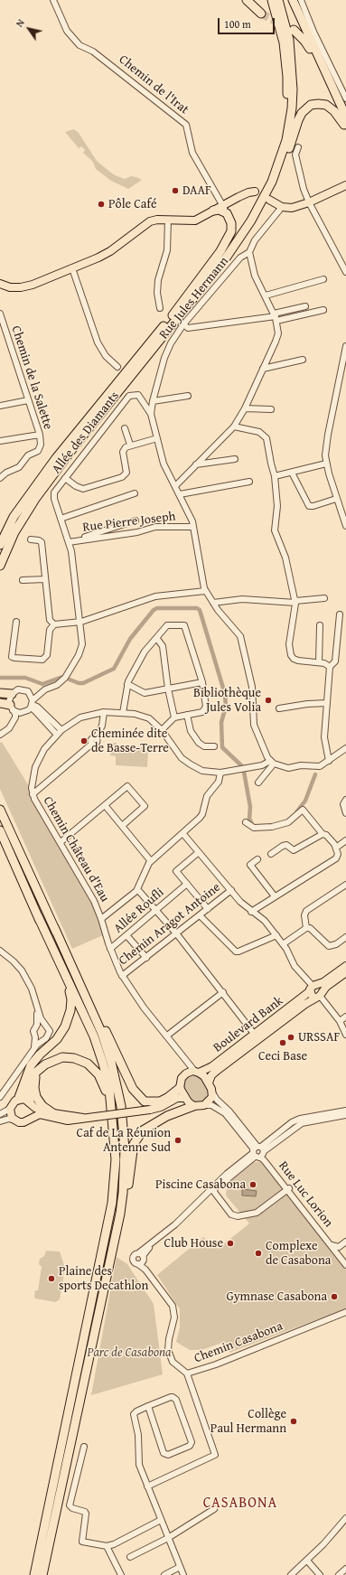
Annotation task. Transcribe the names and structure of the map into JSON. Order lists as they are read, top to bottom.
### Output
{
  "streets": {
    "main road": ["Boulevard Bank"],
    "street": [
      "Chemin de l'Irat",
      "Rue Jules Hermann",
      "Chemin de la Salette",
      "Allée des Diamants",
      "Rue Pierre Joseph",
      "Chemin Château d'Eau",
      "Allée Roufli",
      "Chemin Aragot Antoine",
      "Rue Luc Lorion",
      "Chemin Casabona"
    ]
  },
  "crossings": [
    ["Rue Jules Hermann", "Allée des Diamants"],
    ["Rue Jules Hermann", "Rue Pierre Joseph"],
    ["Rue Jules Hermann", "Chemin Château d'Eau"],
    ["Chemin Château d'Eau", "Allée Roufli"],
    ["Chemin Château d'Eau", "Chemin Aragot Antoine"],
    ["Chemin Château d'Eau", "Boulevard Bank"],
    ["Chemin Château d'Eau", "Rue Luc Lorion"],
    ["Boulevard Bank", "Rue Luc Lorion"]
  ],
  "districts": ["CASABONA"],
  "parks": ["Parc de Casabona"],
  "places": [
    "DAAF",
    "Pôle Café",
    "Bibliothèque Jules Volia",
    "Cheminée dite de Basse-Terre",
    "URSSAF",
    "Ceci Base",
    "Caf de La Réunion Antenne Sud",
    "Piscine Casabona",
    "Club House",
    "Complexe de Casabona",
    "Plaine des sports Decathlon",
    "Gymnase Casabona",
    "Collège Paul Hermann"
  ],
  "scale_bar": "100 m",
  "north": "top left"
}
